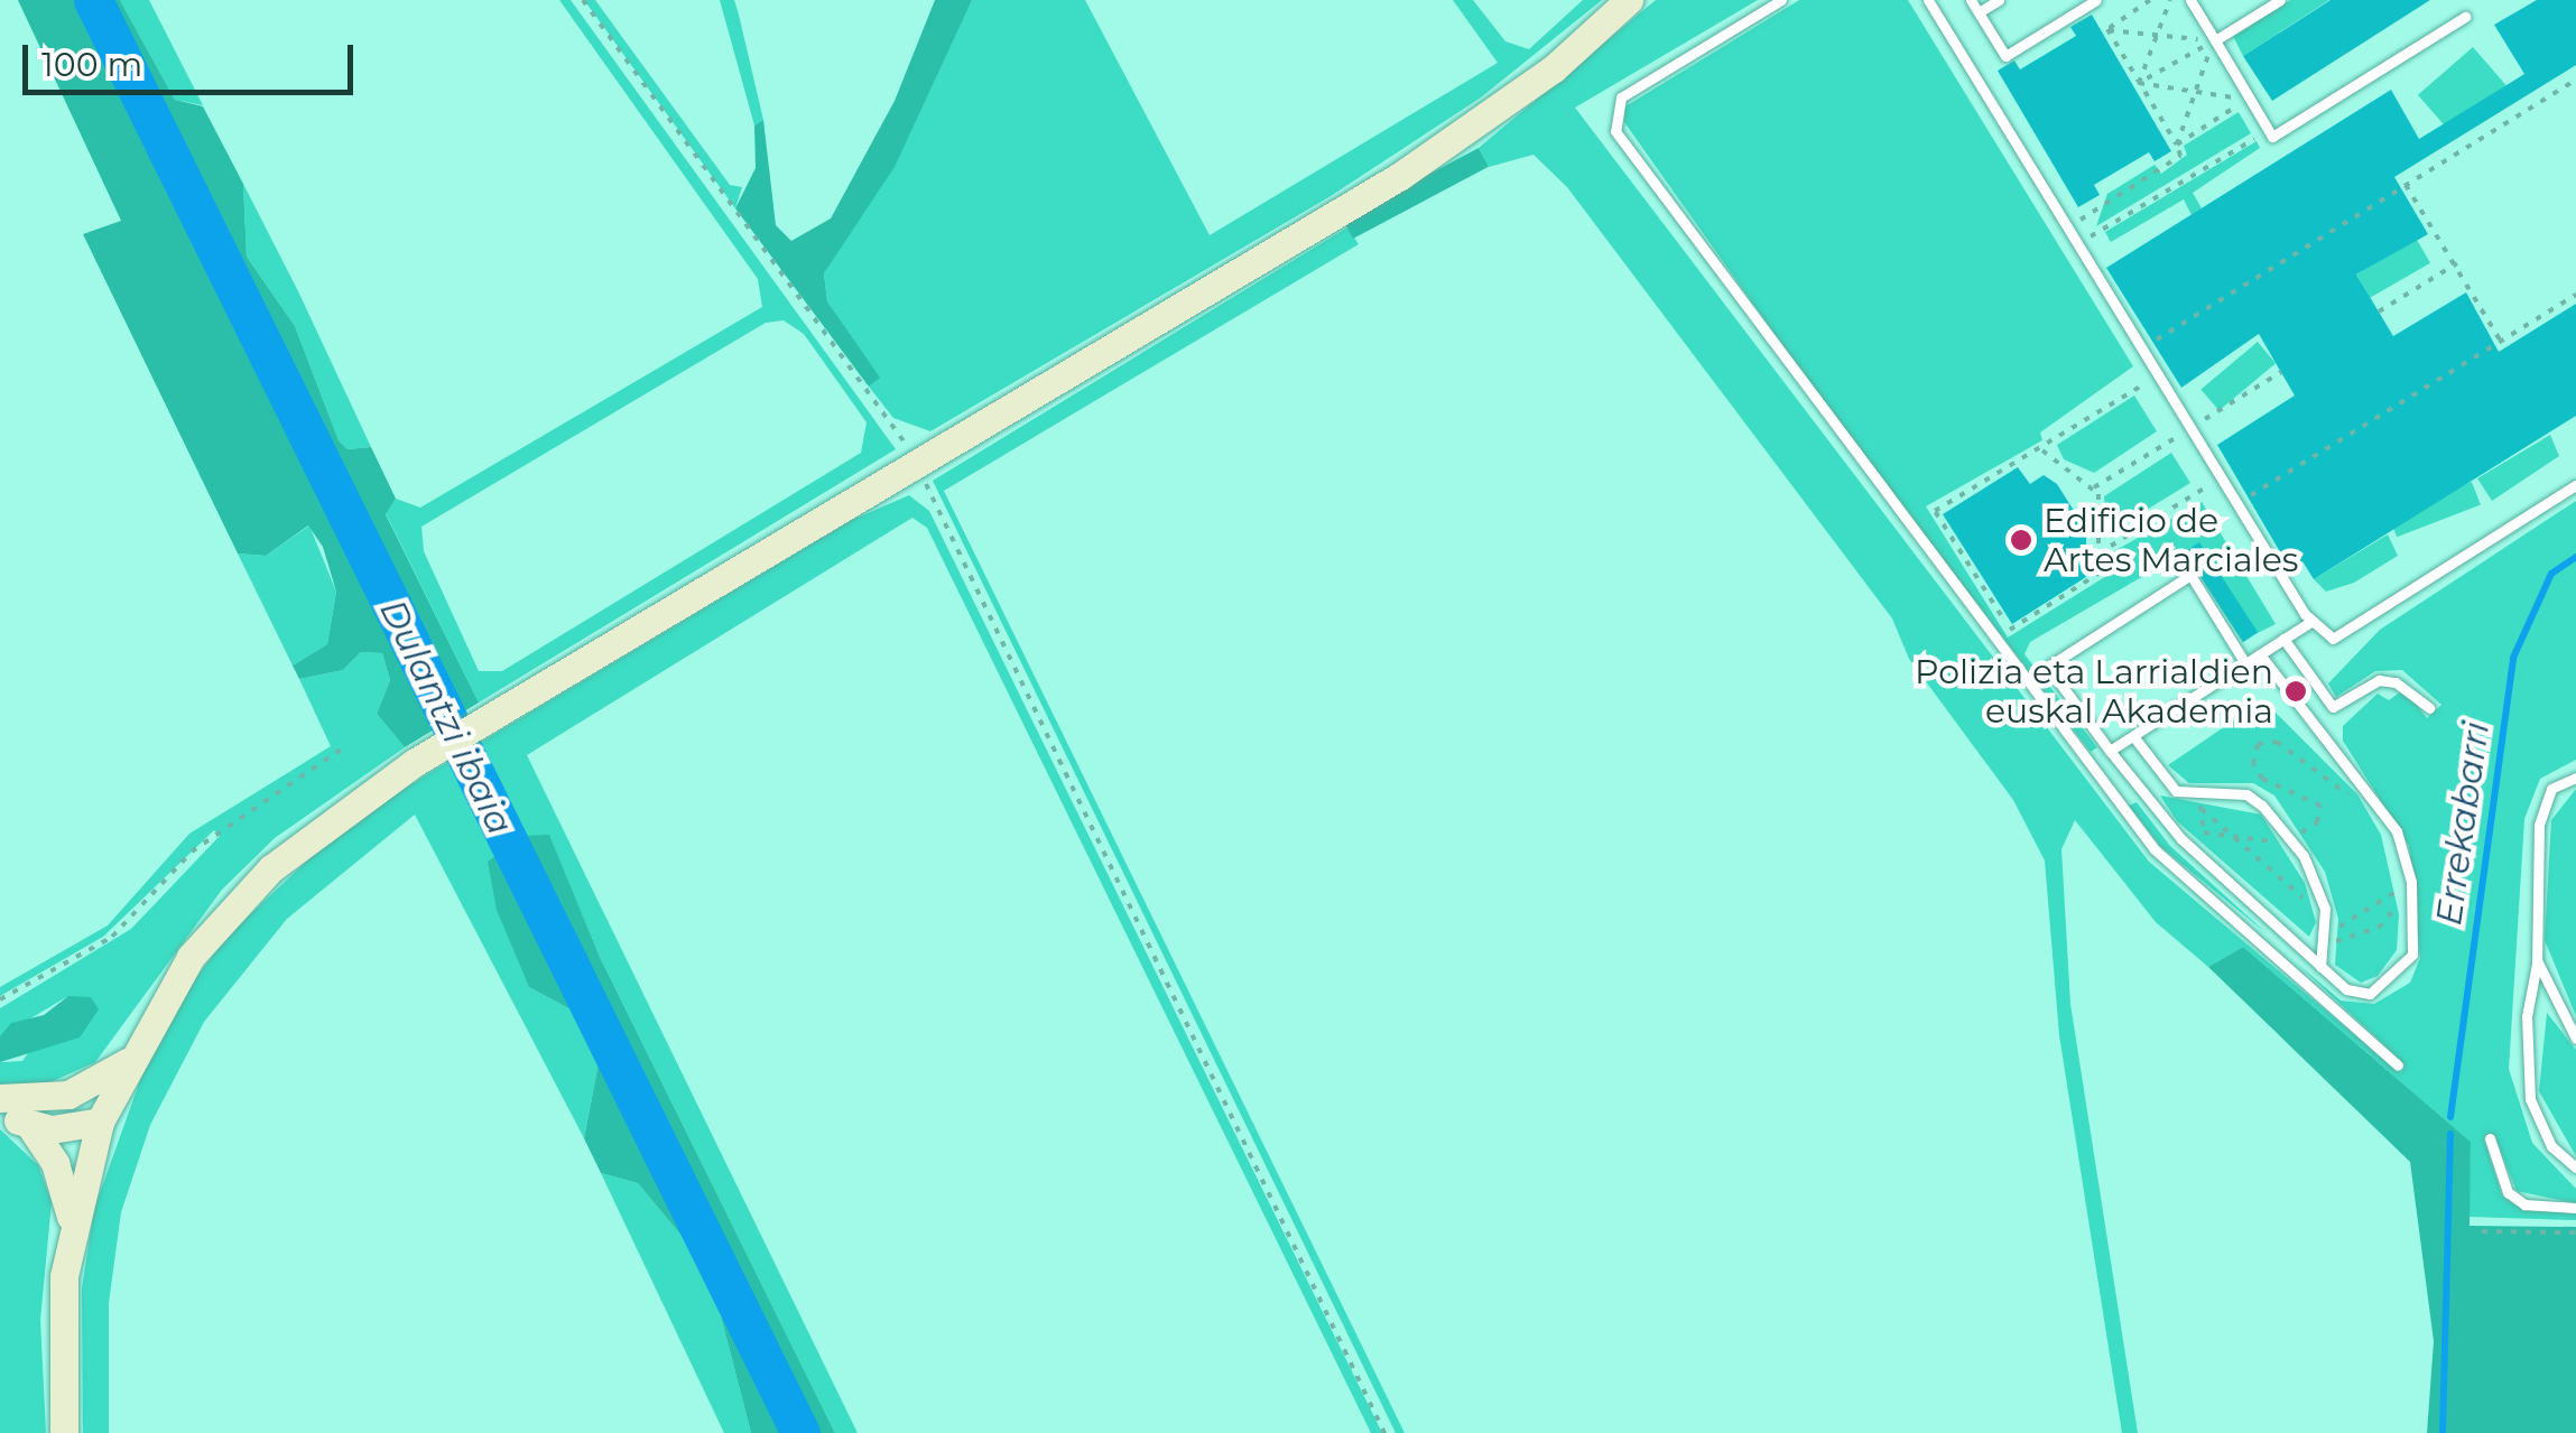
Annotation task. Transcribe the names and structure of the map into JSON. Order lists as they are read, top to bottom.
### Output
{
  "water": ["Dulantzi ibaia", "Errekabarri"],
  "places": ["Edificio de Artes Marciales", "Polizia eta Larrialdien euskal Akademia"],
  "scale_bar": "100 m"
}
